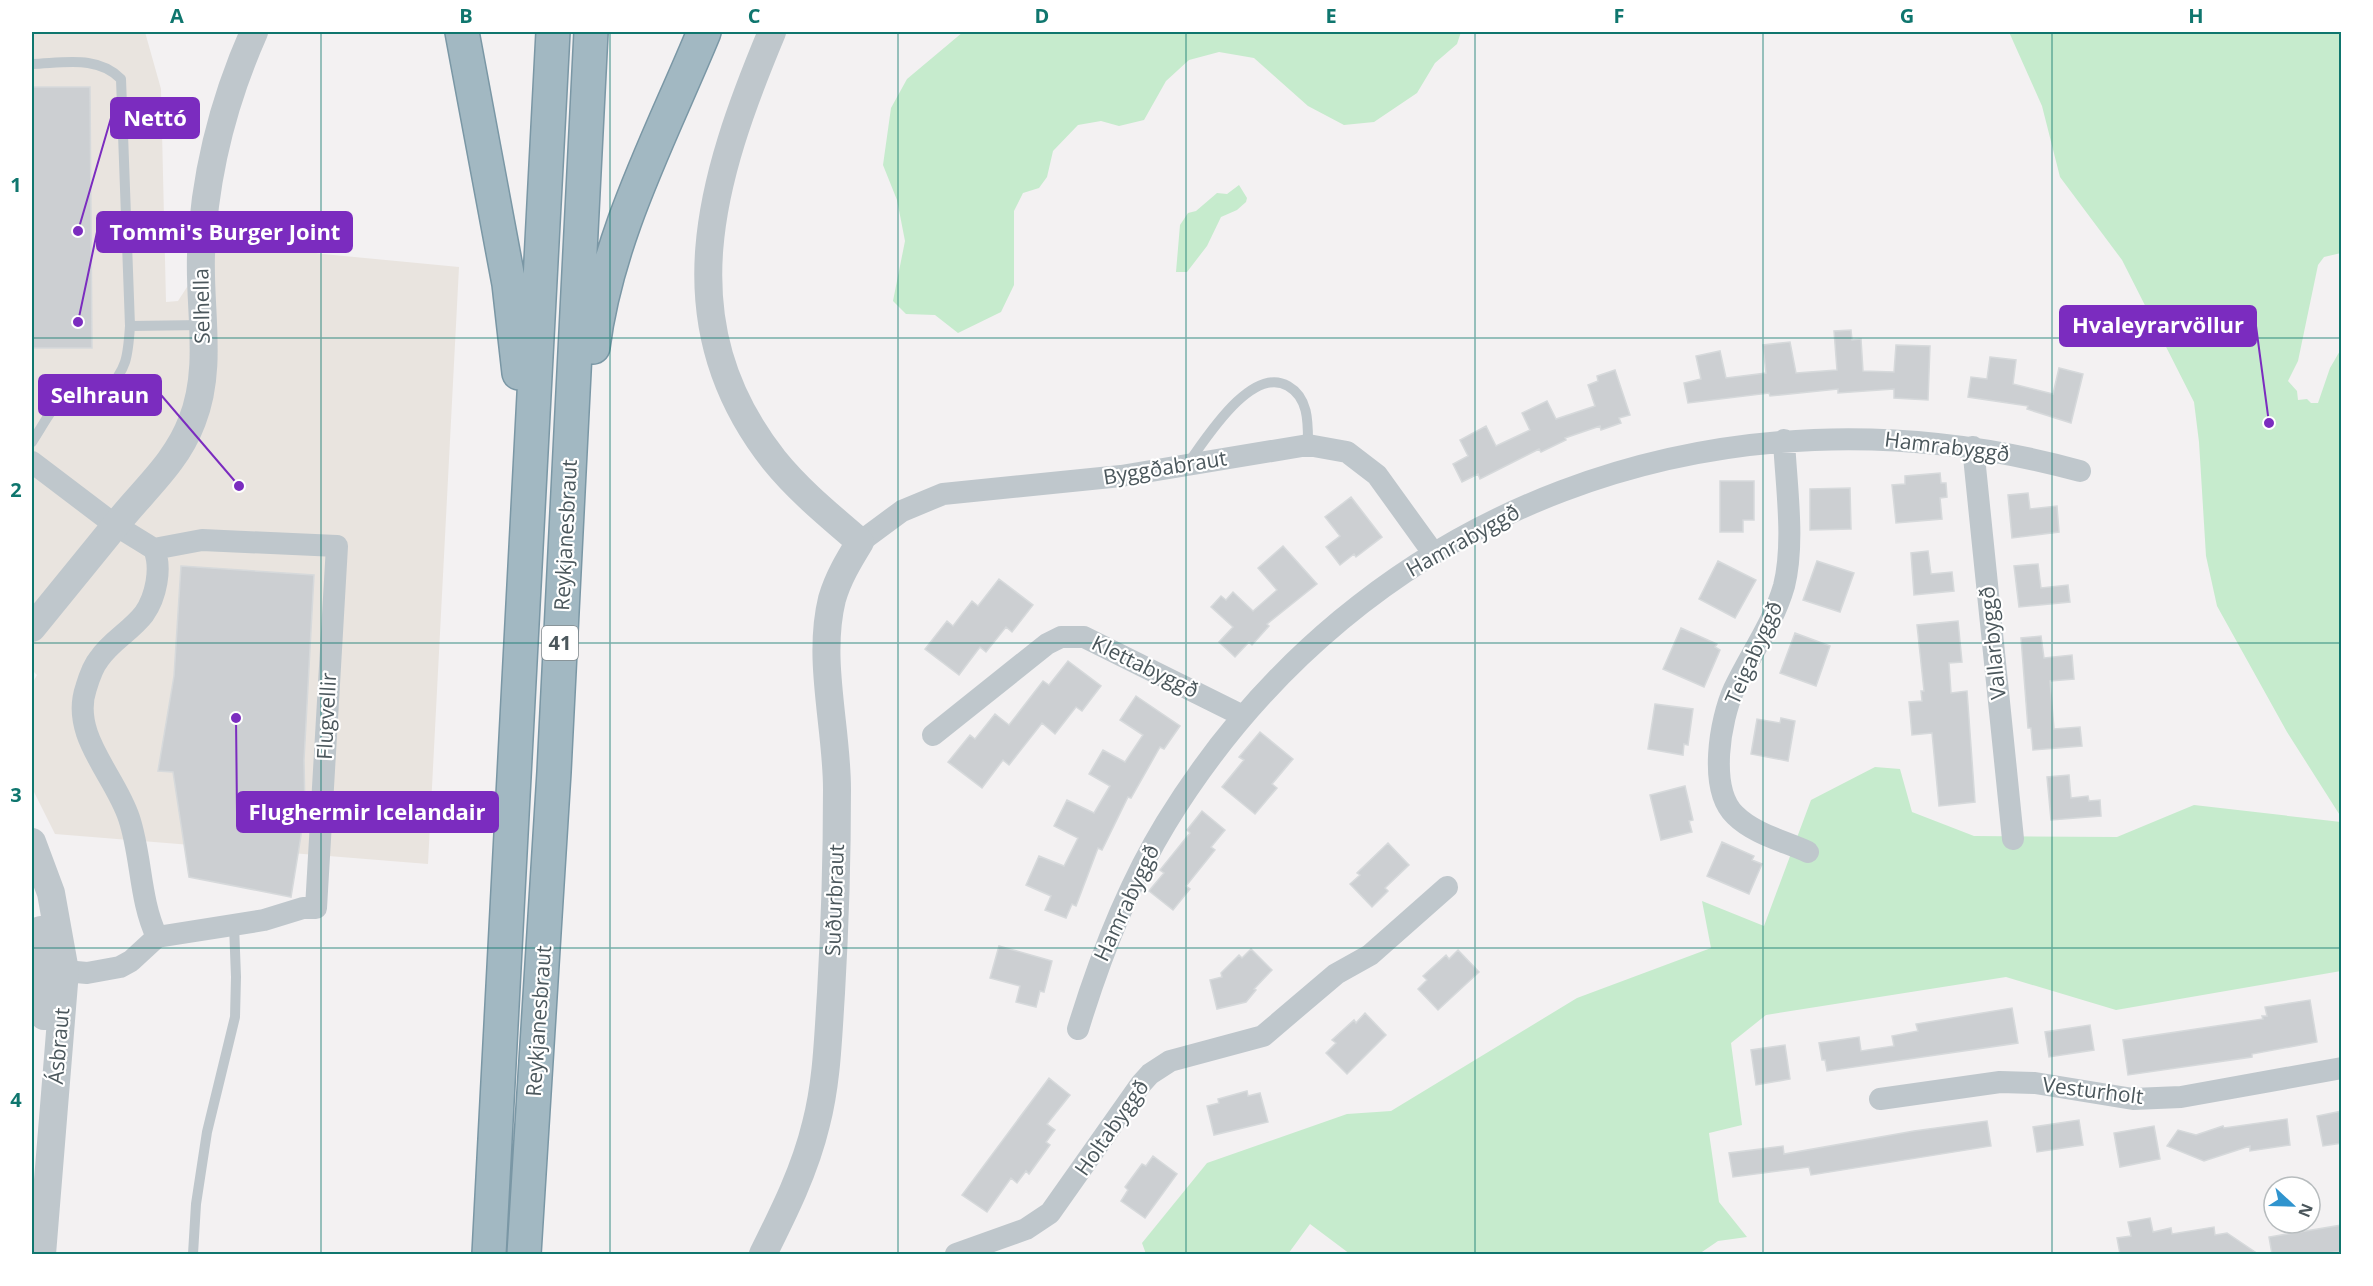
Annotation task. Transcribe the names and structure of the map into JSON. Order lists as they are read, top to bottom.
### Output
{
  "streets": {
    "highway": ["Reykjanesbraut", "41"],
    "street": [
      "Selhella",
      "Hamrabyggð",
      "Byggðabraut",
      "Vallarbyggð",
      "Teigabyggð",
      "Klettabyggð",
      "Flugvellir",
      "Suðurbraut",
      "Ásbraut",
      "Vesturholt",
      "Holtabyggð"
    ]
  },
  "crossings": [
    ["Hamrabyggð", "Byggðabraut"],
    ["Hamrabyggð", "Vallarbyggð"],
    ["Hamrabyggð", "Teigabyggð"],
    ["Hamrabyggð", "Klettabyggð"],
    ["Byggðabraut", "Suðurbraut"]
  ],
  "places": [
    "Nettó",
    "Tommi's Burger Joint",
    "Hvaleyrarvöllur",
    "Selhraun",
    "Flughermir Icelandair"
  ],
  "north": "right",
  "grid": {
    "columns": [
      "A",
      "B",
      "C",
      "D",
      "E",
      "F",
      "G",
      "H"
    ],
    "rows": [
      "1",
      "2",
      "3",
      "4"
    ]
  }
}
